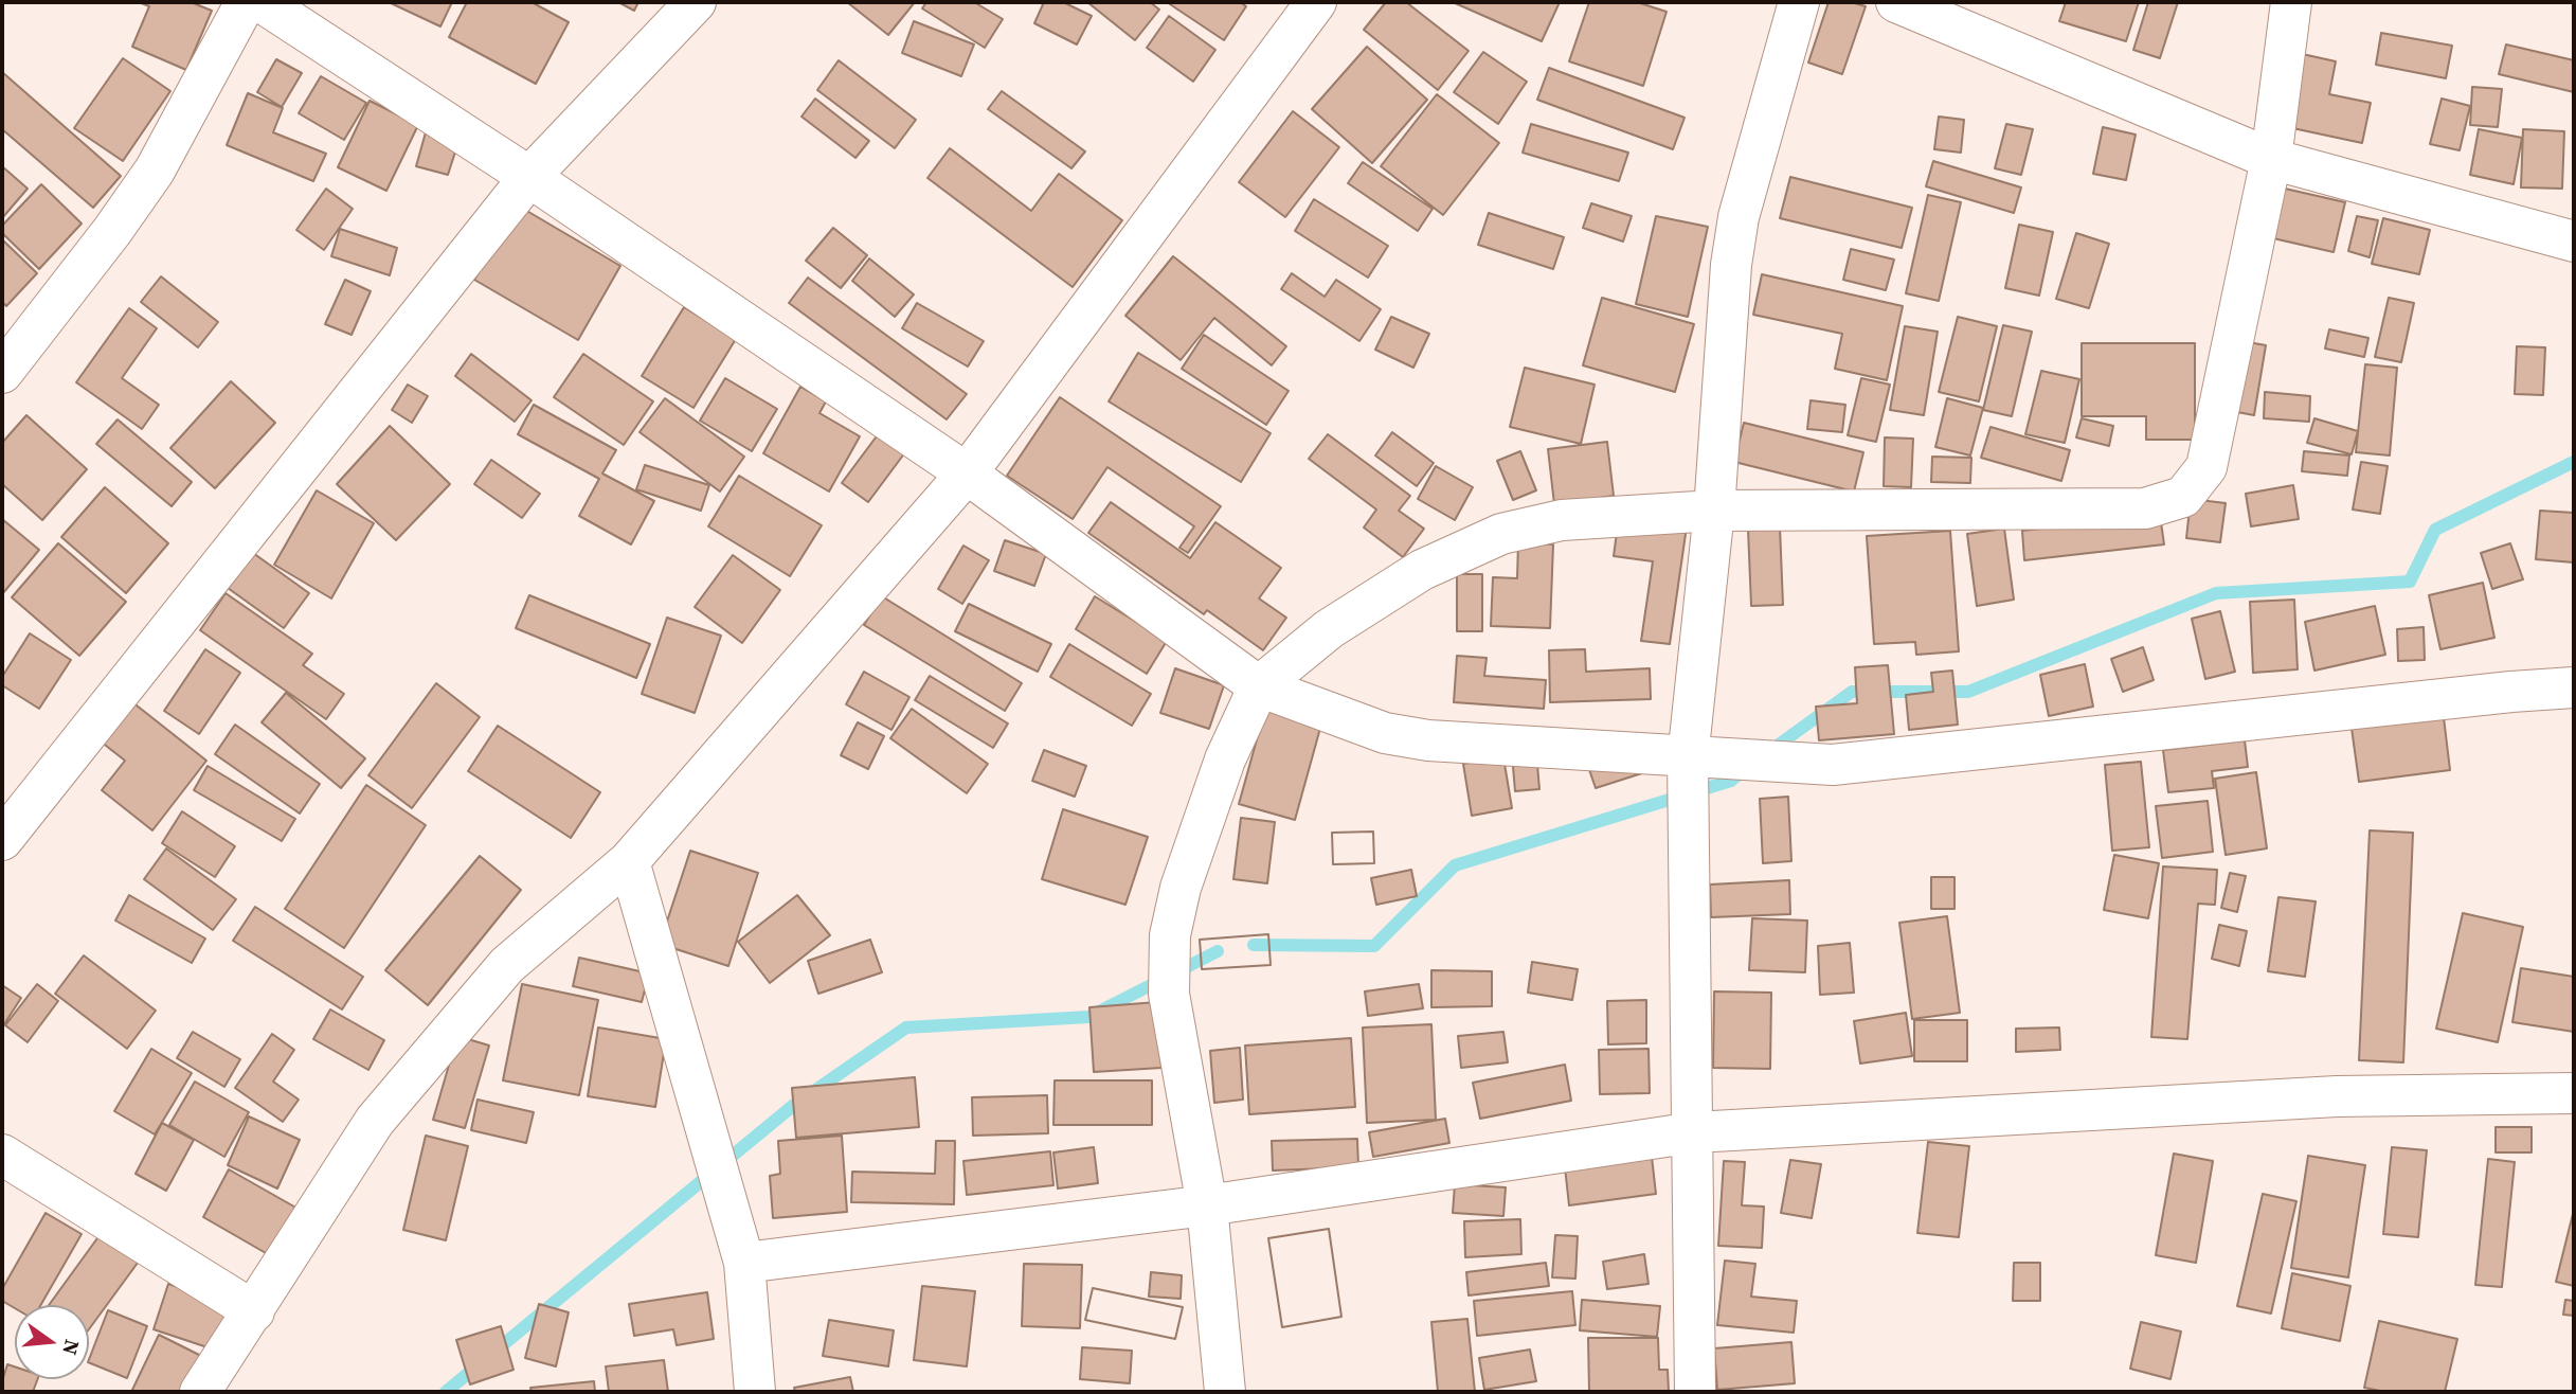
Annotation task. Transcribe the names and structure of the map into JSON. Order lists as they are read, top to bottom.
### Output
{
  "north": "right"
}
